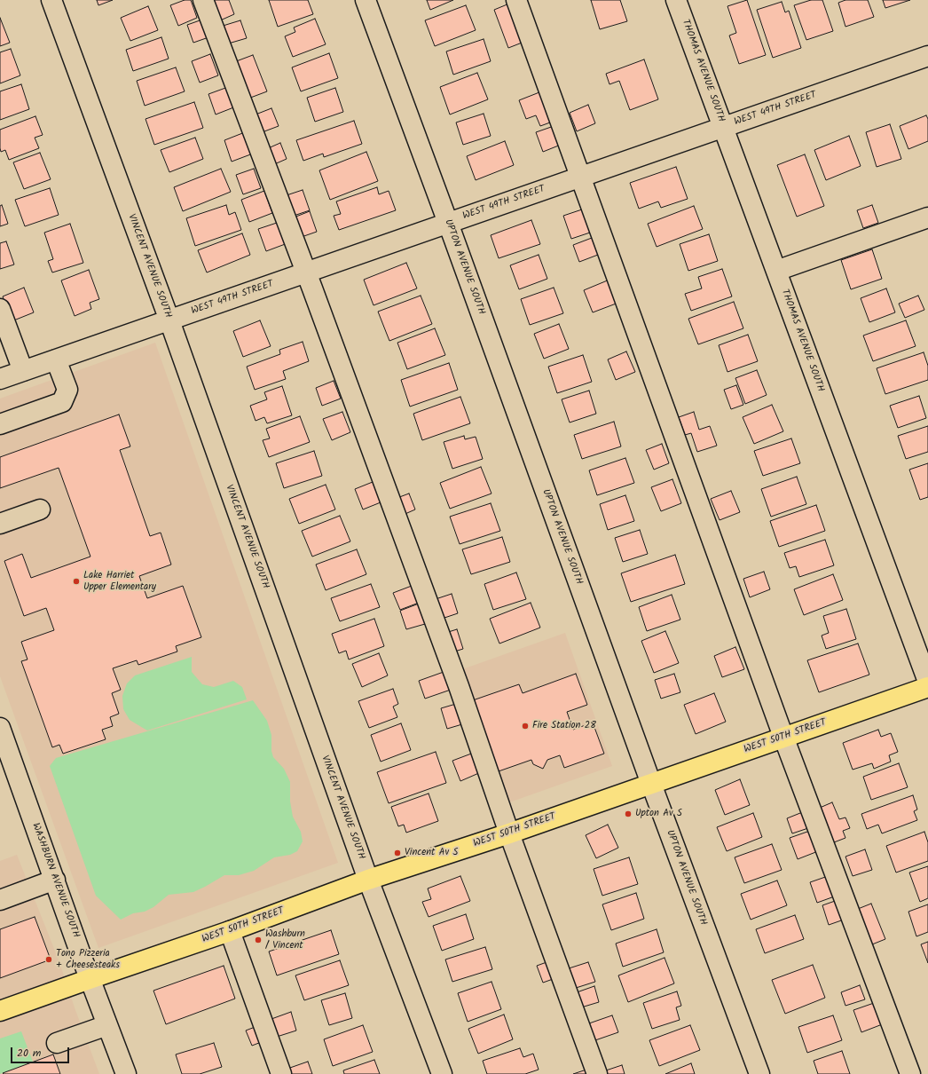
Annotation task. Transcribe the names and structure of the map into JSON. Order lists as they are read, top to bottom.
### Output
{
  "streets": {
    "main road": ["WEST 50TH STREET"],
    "street": [
      "THOMAS AVENUE SOUTH",
      "WEST 49TH STREET",
      "VINCENT AVENUE SOUTH",
      "UPTON AVENUE SOUTH",
      "WASHBURN AVENUE SOUTH"
    ]
  },
  "crossings": [
    ["THOMAS AVENUE SOUTH", "WEST 49TH STREET"],
    ["WEST 49TH STREET", "VINCENT AVENUE SOUTH"],
    ["WEST 49TH STREET", "UPTON AVENUE SOUTH"],
    ["VINCENT AVENUE SOUTH", "WEST 50TH STREET"],
    ["UPTON AVENUE SOUTH", "WEST 50TH STREET"],
    ["WEST 50TH STREET", "WASHBURN AVENUE SOUTH"]
  ],
  "places": [
    "Lake Harriet Upper Elementary",
    "Fire Station 28",
    "Upton Av S",
    "Vincent Av S",
    "Washburn / Vincent",
    "Tono Pizzeria + Cheesesteaks"
  ],
  "scale_bar": "20 m"
}
